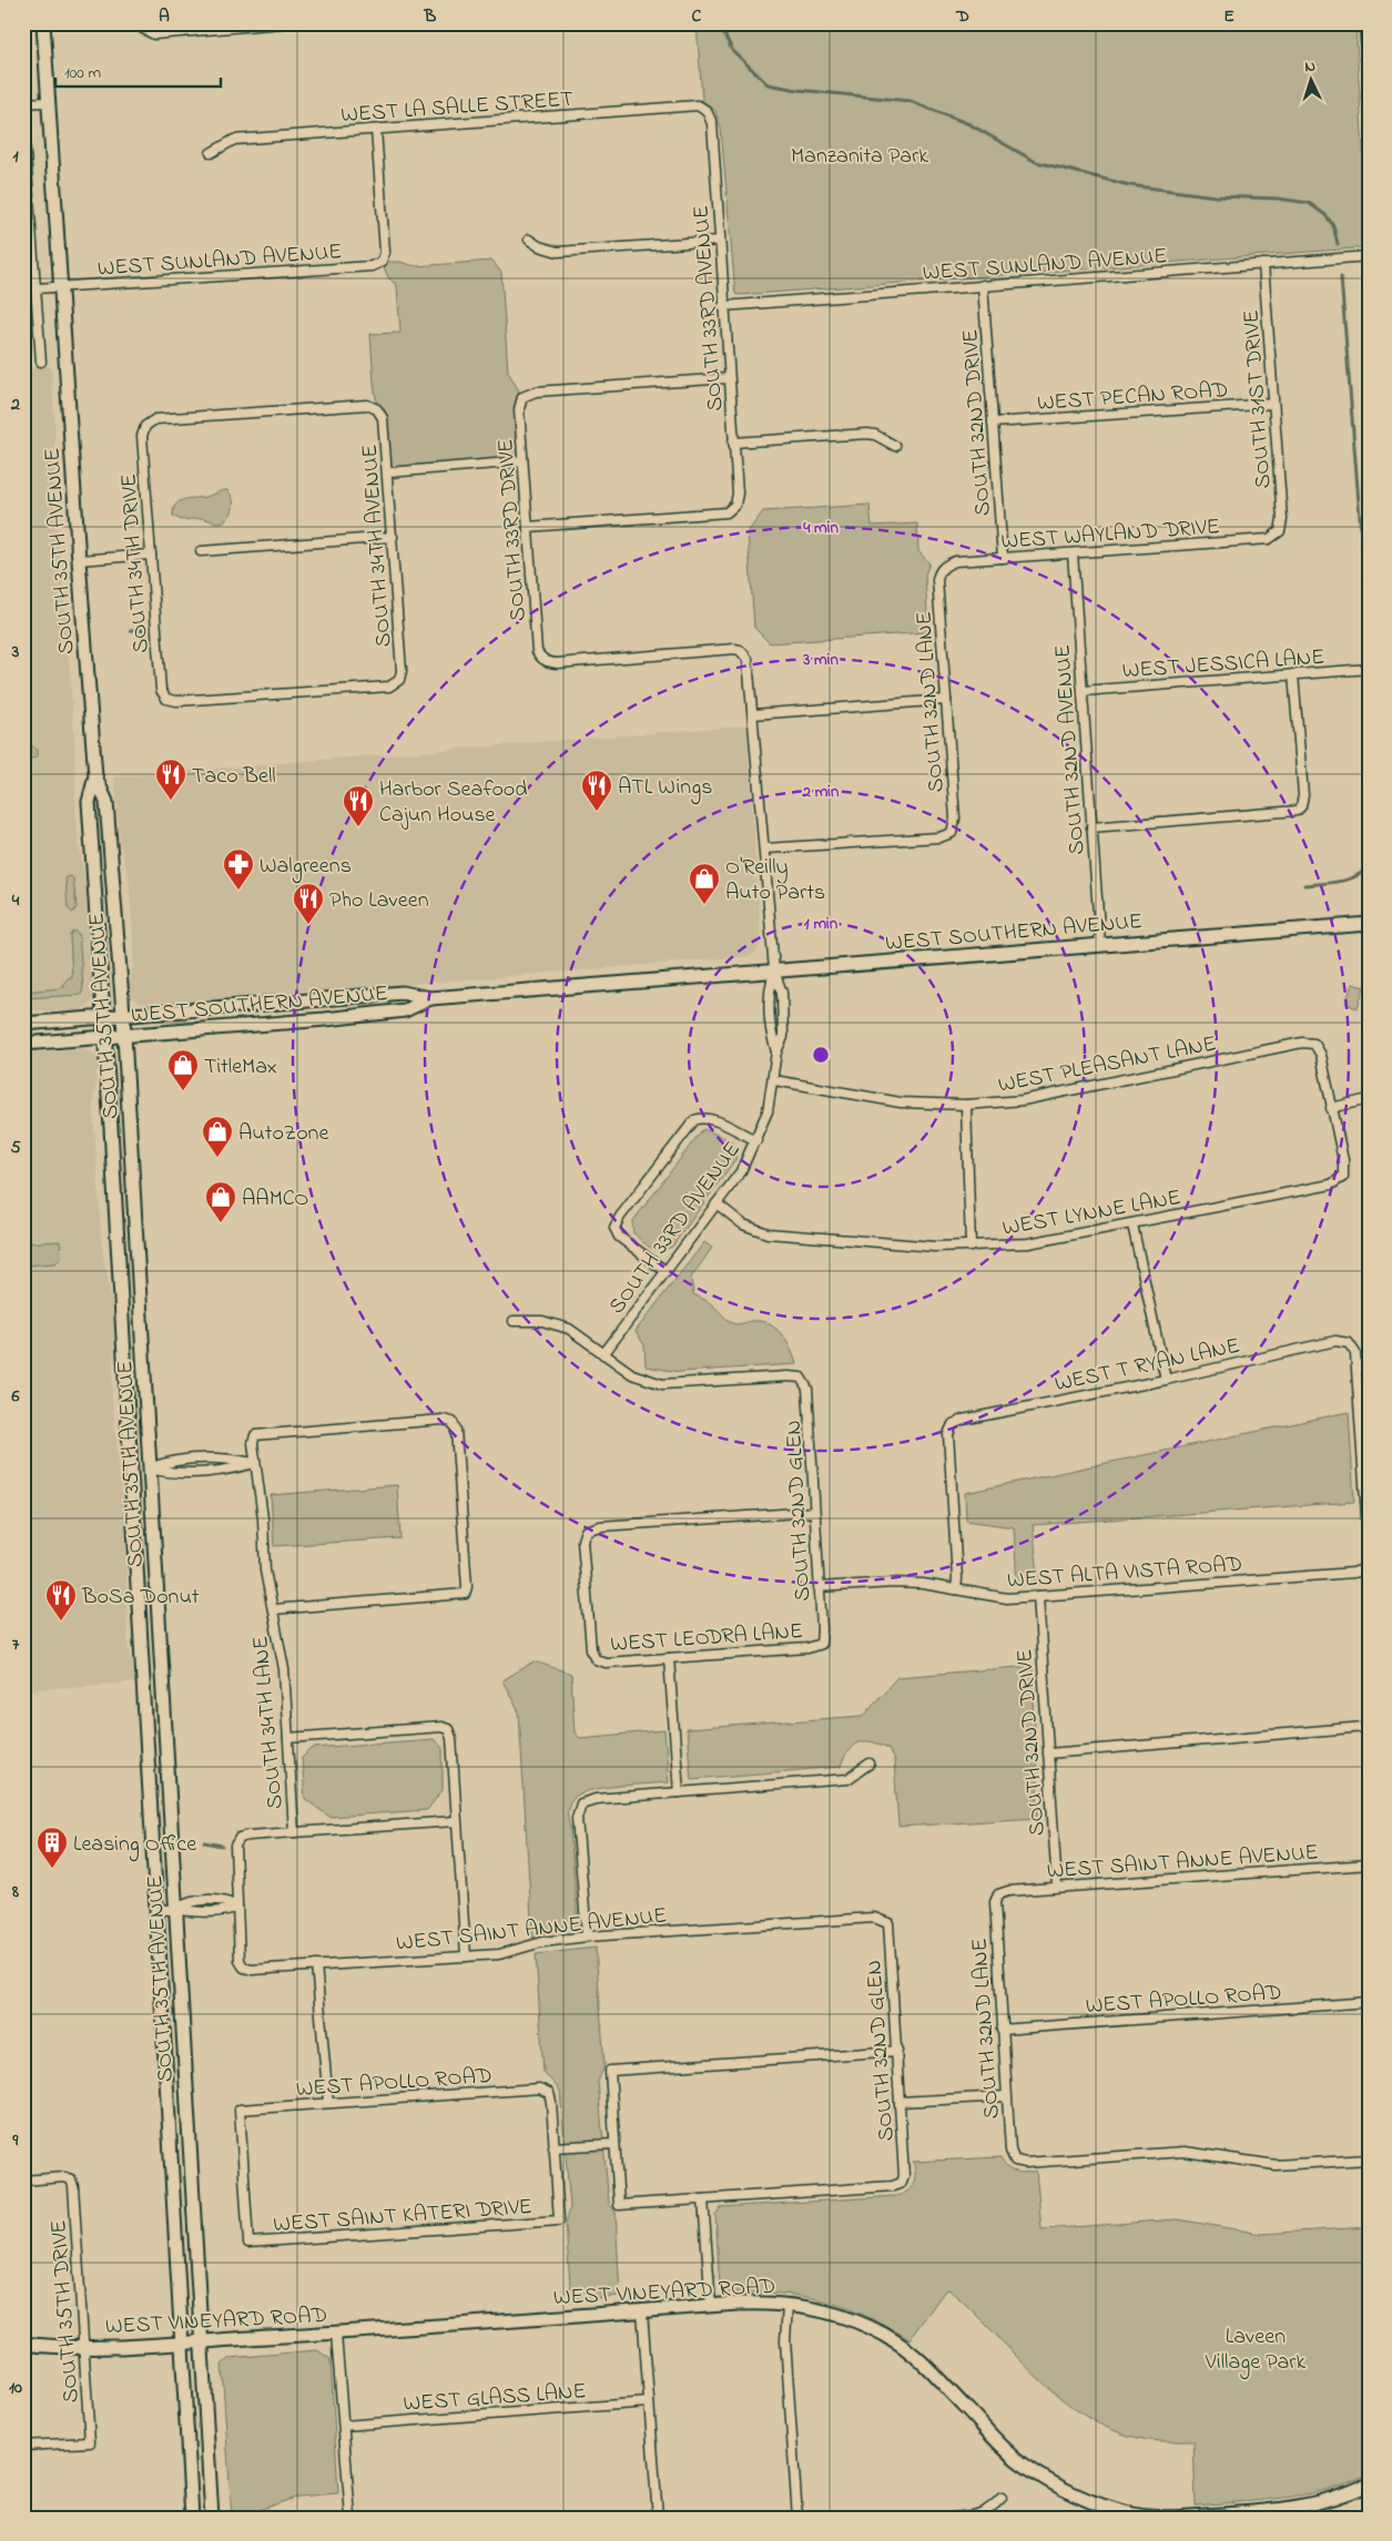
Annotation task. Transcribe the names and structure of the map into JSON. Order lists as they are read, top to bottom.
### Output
{
  "streets": {
    "main road": ["SOUTH 35TH AVENUE", "WEST SOUTHERN AVENUE", "WEST VINEYARD ROAD"],
    "street": [
      "WEST LA SALLE STREET",
      "WEST SUNLAND AVENUE",
      "SOUTH 33RD AVENUE",
      "WEST PECAN ROAD",
      "SOUTH 31ST DRIVE",
      "SOUTH 32ND DRIVE",
      "SOUTH 33RD DRIVE",
      "WEST WAYLAND DRIVE",
      "SOUTH 34TH AVENUE",
      "SOUTH 34TH DRIVE",
      "WEST JESSICA LANE",
      "SOUTH 32ND LANE",
      "SOUTH 32ND AVENUE",
      "WEST PLEASANT LANE",
      "WEST LYNNE LANE",
      "WEST T RYAN LANE",
      "SOUTH 32ND GLEN",
      "WEST ALTA VISTA ROAD",
      "WEST LEODRA LANE",
      "SOUTH 34TH LANE",
      "WEST SAINT ANNE AVENUE",
      "WEST APOLLO ROAD",
      "WEST SAINT KATERI DRIVE",
      "SOUTH 35TH DRIVE",
      "WEST GLASS LANE"
    ]
  },
  "crossings": [
    ["WEST LA SALLE STREET", "WEST SUNLAND AVENUE"],
    ["WEST LA SALLE STREET", "SOUTH 33RD AVENUE"],
    ["WEST SUNLAND AVENUE", "SOUTH 33RD AVENUE"],
    ["WEST SUNLAND AVENUE", "SOUTH 31ST DRIVE"],
    ["WEST SUNLAND AVENUE", "SOUTH 32ND DRIVE"],
    ["WEST SUNLAND AVENUE", "SOUTH 35TH AVENUE"],
    ["SOUTH 33RD AVENUE", "SOUTH 33RD DRIVE"],
    ["SOUTH 33RD AVENUE", "SOUTH 32ND LANE"],
    ["SOUTH 33RD AVENUE", "WEST SOUTHERN AVENUE"],
    ["SOUTH 33RD AVENUE", "WEST PLEASANT LANE"],
    ["SOUTH 33RD AVENUE", "WEST LYNNE LANE"],
    ["SOUTH 33RD AVENUE", "SOUTH 32ND GLEN"],
    ["WEST PECAN ROAD", "SOUTH 31ST DRIVE"],
    ["WEST PECAN ROAD", "SOUTH 32ND DRIVE"],
    ["SOUTH 31ST DRIVE", "WEST WAYLAND DRIVE"],
    ["SOUTH 32ND DRIVE", "WEST WAYLAND DRIVE"],
    ["SOUTH 32ND DRIVE", "WEST ALTA VISTA ROAD"],
    ["SOUTH 32ND DRIVE", "WEST SAINT ANNE AVENUE"],
    ["WEST WAYLAND DRIVE", "SOUTH 32ND LANE"],
    ["WEST WAYLAND DRIVE", "SOUTH 32ND AVENUE"],
    ["SOUTH 34TH AVENUE", "SOUTH 34TH DRIVE"],
    ["SOUTH 35TH AVENUE", "WEST SOUTHERN AVENUE"],
    ["SOUTH 35TH AVENUE", "WEST VINEYARD ROAD"],
    ["WEST JESSICA LANE", "SOUTH 32ND AVENUE"],
    ["SOUTH 32ND LANE", "WEST SAINT ANNE AVENUE"],
    ["SOUTH 32ND LANE", "WEST APOLLO ROAD"],
    ["SOUTH 32ND AVENUE", "WEST SOUTHERN AVENUE"],
    ["WEST PLEASANT LANE", "WEST LYNNE LANE"],
    ["WEST T RYAN LANE", "WEST ALTA VISTA ROAD"],
    ["SOUTH 32ND GLEN", "WEST ALTA VISTA ROAD"],
    ["SOUTH 32ND GLEN", "WEST LEODRA LANE"],
    ["SOUTH 32ND GLEN", "WEST SAINT ANNE AVENUE"],
    ["WEST APOLLO ROAD", "WEST SAINT KATERI DRIVE"],
    ["WEST VINEYARD ROAD", "SOUTH 35TH DRIVE"]
  ],
  "parks": ["Manzanita Park", "Laveen Village Park"],
  "places": {
    "restaurant": [
      "Taco Bell",
      "ATL Wings",
      "Harbor Seafood Cajun House",
      "Pho Laveen",
      "BoSa Donut"
    ],
    "pharmacy": ["Walgreens"],
    "shop": [
      "O'Reilly Auto Parts",
      "TitleMax",
      "AutoZone",
      "AAMCO"
    ],
    "building": ["Leasing Office"]
  },
  "scale_bar": "100 m",
  "north": "top",
  "grid": {
    "columns": [
      "A",
      "B",
      "C",
      "D",
      "E"
    ],
    "rows": [
      "1",
      "2",
      "3",
      "4",
      "5",
      "6",
      "7",
      "8",
      "9",
      "10"
    ]
  },
  "rings": [
    "4 min",
    "3 min",
    "2 min",
    "1 min"
  ]
}
